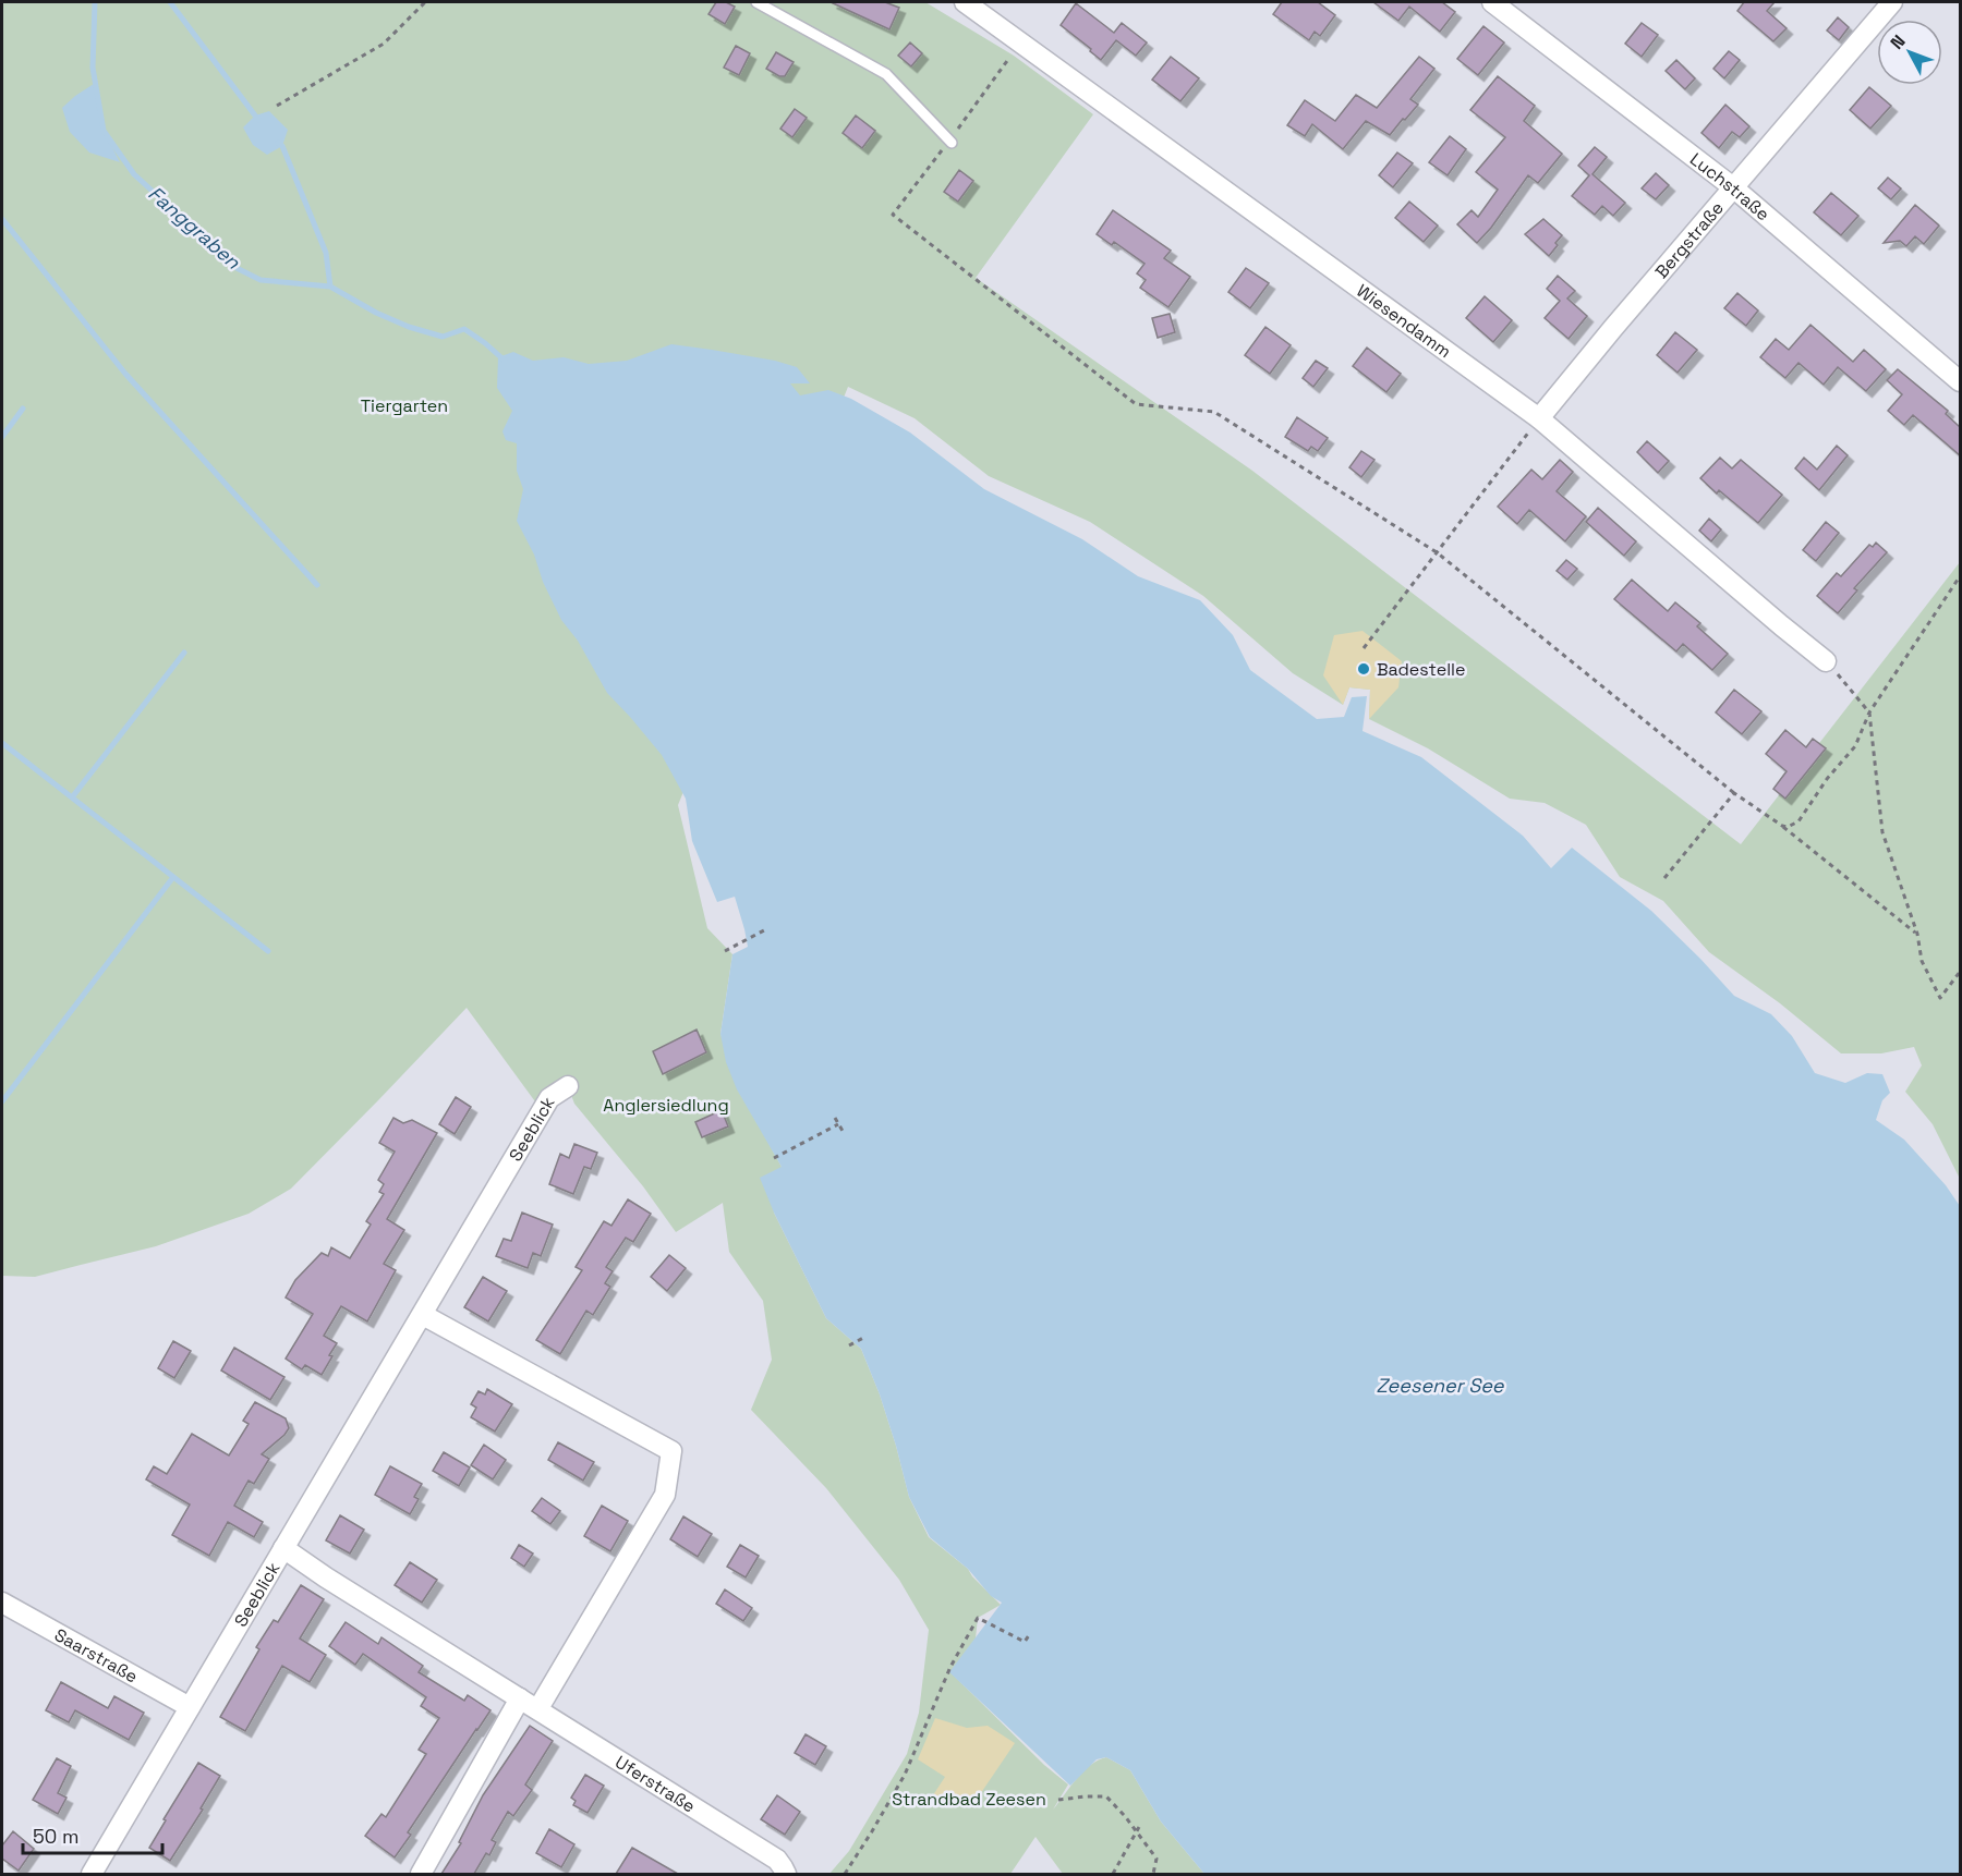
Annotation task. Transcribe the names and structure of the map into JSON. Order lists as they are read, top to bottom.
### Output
{
  "streets": {
    "street": [
      "Luchstraße",
      "Bergstraße",
      "Wiesendamm",
      "Seeblick",
      "Saarstraße",
      "Uferstraße"
    ]
  },
  "crossings": [
    ["Luchstraße", "Bergstraße"],
    ["Bergstraße", "Wiesendamm"],
    ["Seeblick", "Saarstraße"],
    ["Seeblick", "Uferstraße"]
  ],
  "water": ["Fanggraben", "Zeesener See"],
  "parks": ["Tiergarten", "Anglersiedlung", "Strandbad Zeesen"],
  "places": ["Badestelle"],
  "scale_bar": "50 m",
  "north": "top left"
}
